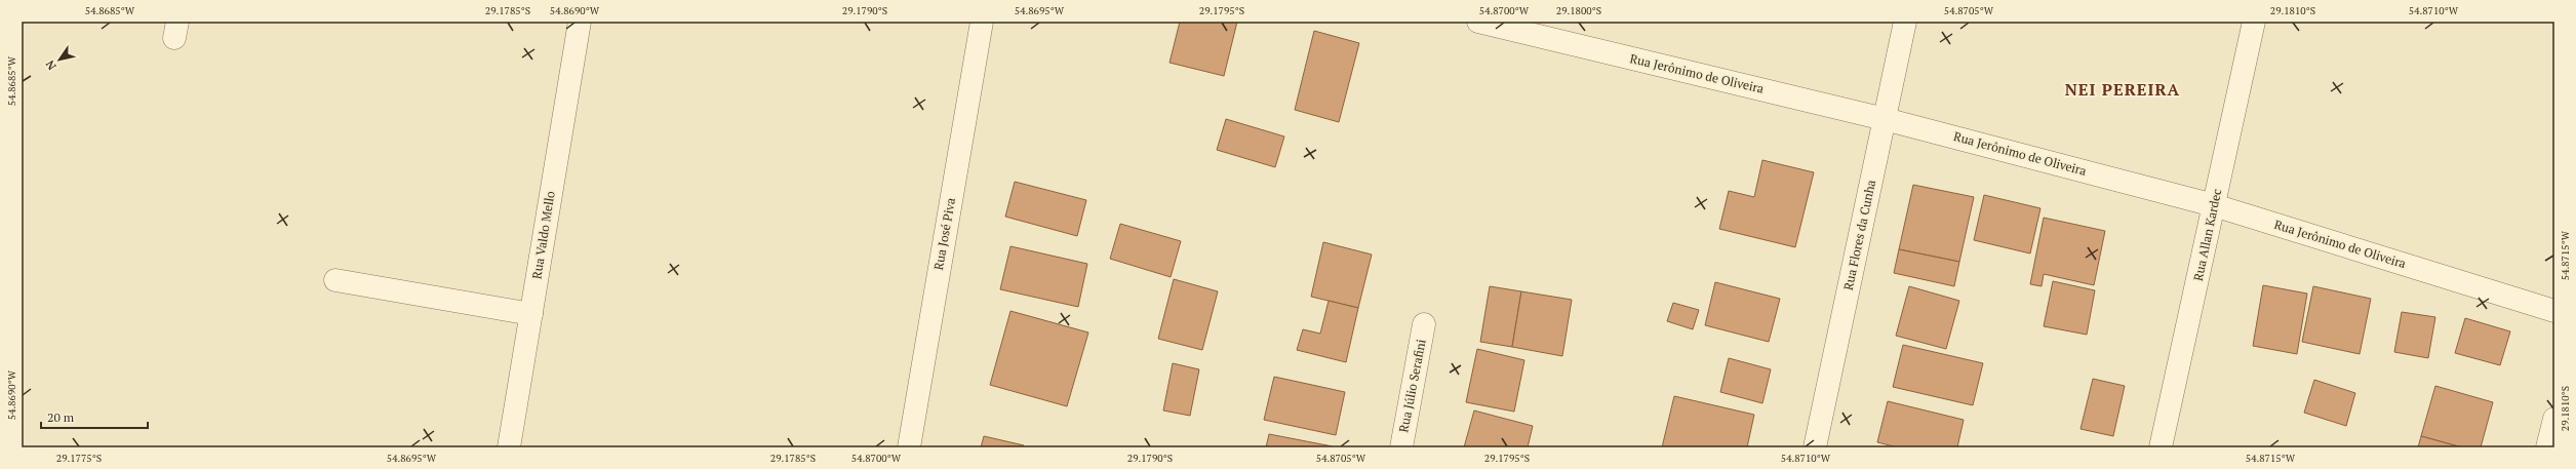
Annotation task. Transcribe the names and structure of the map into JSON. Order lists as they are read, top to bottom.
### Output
{
  "streets": {
    "street": [
      "Rua Jerônimo de Oliveira",
      "Rua José Piva",
      "Rua Valdo Mello",
      "Rua Flores da Cunha",
      "Rua Allan Kardec",
      "Rua Júlio Serafini"
    ]
  },
  "crossings": [
    ["Rua Jerônimo de Oliveira", "Rua Flores da Cunha"],
    ["Rua Jerônimo de Oliveira", "Rua Allan Kardec"]
  ],
  "districts": ["NEI PEREIRA"],
  "scale_bar": "20 m",
  "north": "bottom left",
  "coordinates": [
    "54.8685°W",
    "29.1785°S",
    "54.8690°W",
    "29.1790°S",
    "54.8695°W",
    "29.1795°S",
    "54.8700°W",
    "29.1800°S",
    "54.8705°W",
    "29.1810°S",
    "54.8710°W",
    "54.8715°W",
    "29.1775°S"
  ]
}
